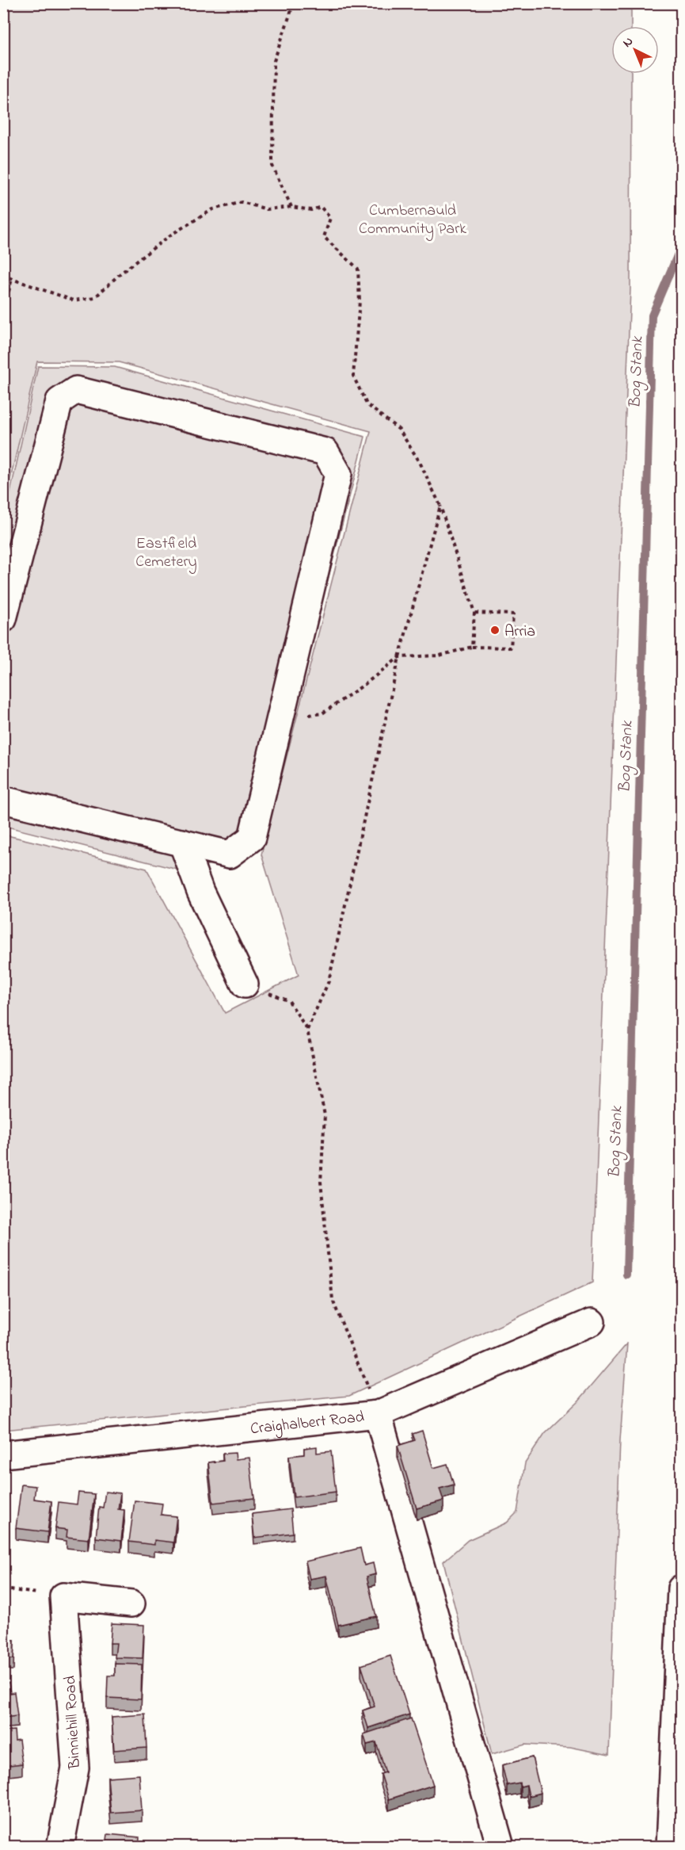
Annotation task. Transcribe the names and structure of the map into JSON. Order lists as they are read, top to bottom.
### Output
{
  "streets": {
    "main road": ["Craighalbert Road", "Binniehill Road"]
  },
  "water": ["Bog Stank"],
  "parks": ["Cumbernauld Community Park", "Eastfield Cemetery"],
  "places": ["Arria"],
  "north": "top left"
}
